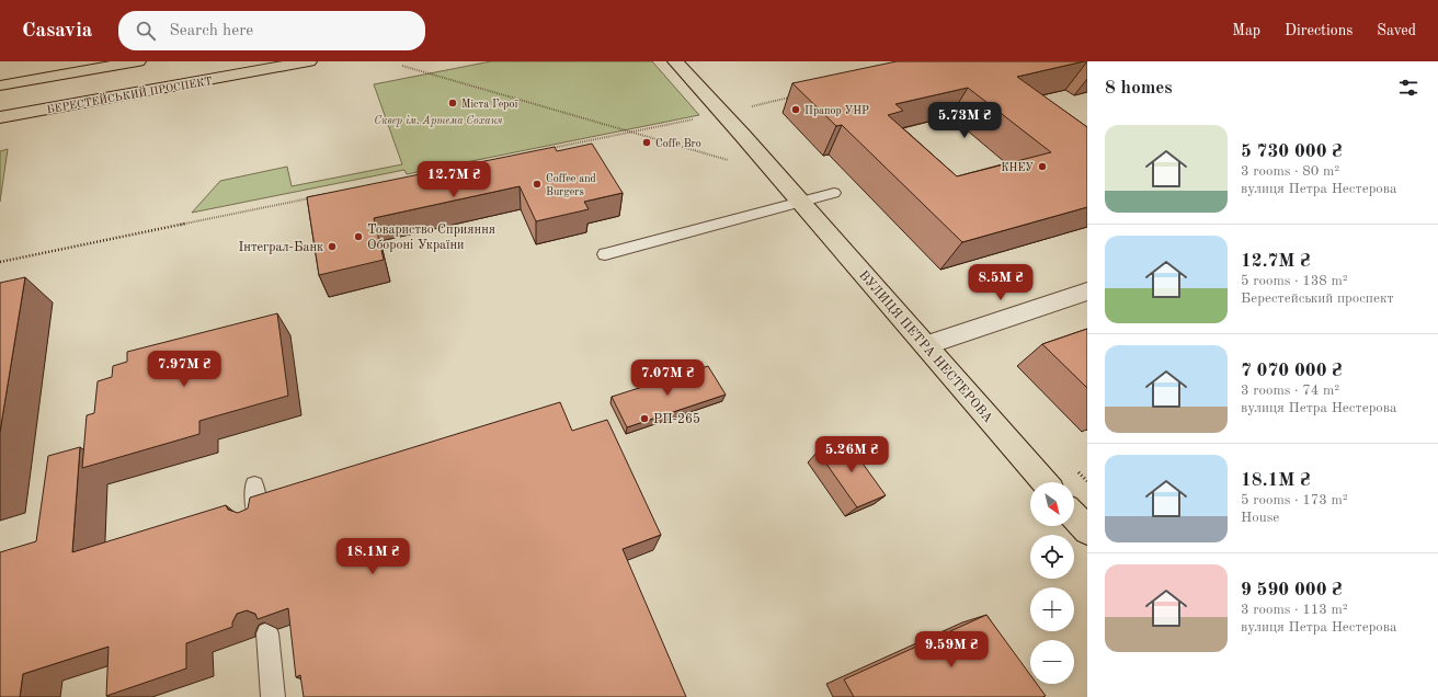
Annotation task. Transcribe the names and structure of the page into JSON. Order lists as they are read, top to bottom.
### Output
{
  "streets": {
    "main road": ["БЕРЕСТЕЙСЬКИЙ ПРОСПЕКТ", "ВУЛИЦЯ ПЕТРА НЕСТЕРОВА"]
  },
  "parks": ["Сквер ім. Артема Соханя"],
  "places": [
    "Міста Герої",
    "Прапор УНР",
    "Coffe Bro",
    "КНЕУ",
    "Coffee and Burgers",
    "Товариство Сприяння Обороні України",
    "Інтеграл-Банк",
    "РП-265"
  ],
  "north": "bottom right",
  "page": {
    "header": "Casavia",
    "search": "Search here",
    "nav": ["Map", "Directions", "Saved"],
    "heading": "8 homes",
    "price": [
      "5.73M ₴",
      "12.7M ₴",
      "8.5M ₴",
      "7.97M ₴",
      "7.07M ₴",
      "5.26M ₴",
      "18.1M ₴",
      "9.59M ₴"
    ],
    "list": [
      {
        "name": "5 730 000 ₴",
        "note": "3 rooms · 80 m² · вулиця Петра Нестерова"
      },
      {
        "name": "12.7M ₴",
        "note": "5 rooms · 138 m² · Берестейський проспект"
      },
      {
        "name": "7 070 000 ₴",
        "note": "3 rooms · 74 m² · вулиця Петра Нестерова"
      },
      {
        "name": "18.1M ₴",
        "note": "5 rooms · 173 m² · House"
      },
      {
        "name": "9 590 000 ₴",
        "note": "3 rooms · 113 m² · вулиця Петра Нестерова"
      }
    ],
    "map_buttons": ["+", "−"]
  }
}
